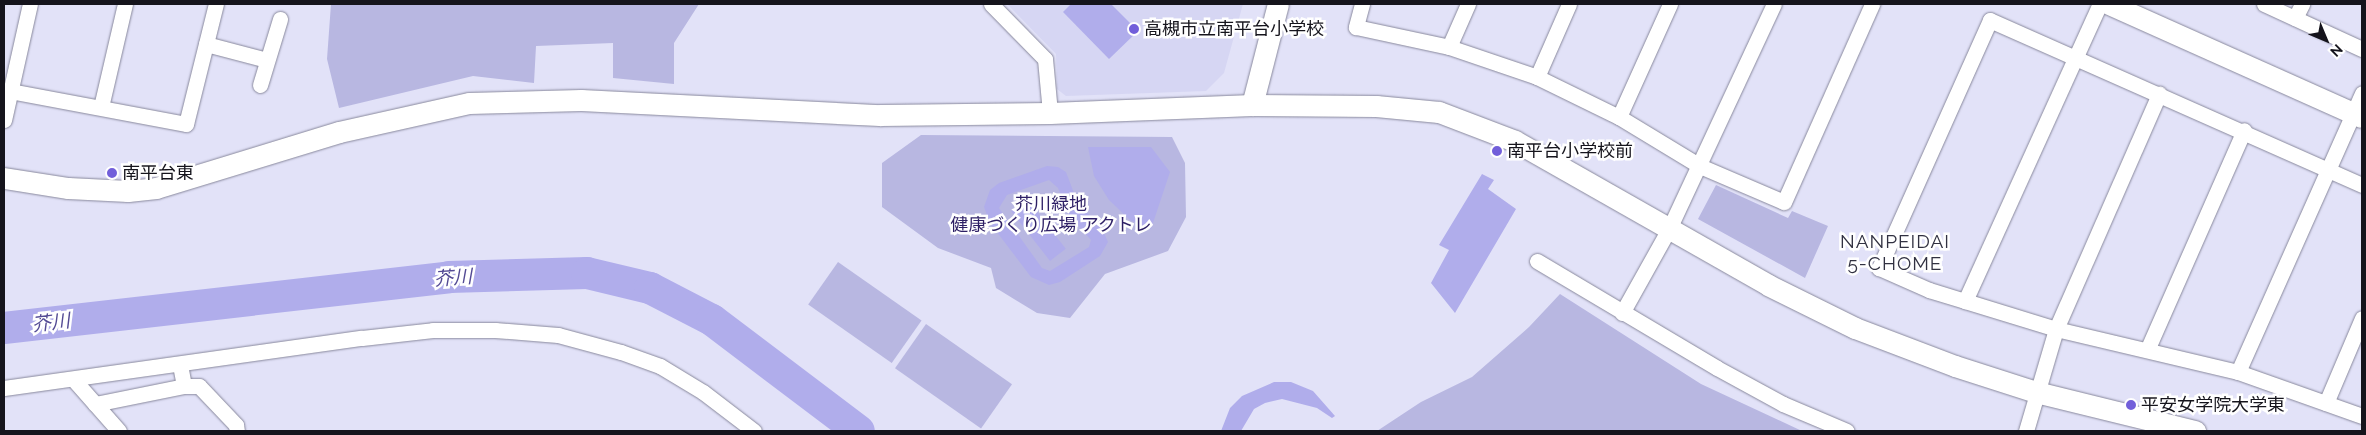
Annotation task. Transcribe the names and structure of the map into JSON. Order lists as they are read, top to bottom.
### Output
{
  "districts": ["NANPEIDAI 5-CHOME"],
  "water": ["芥川"],
  "parks": ["芥川緑地 健康づくり広場 アクトレ"],
  "places": [
    "高槻市立南平台小学校",
    "南平台小学校前",
    "南平台東",
    "平安女学院大学東"
  ],
  "north": "bottom right"
}
